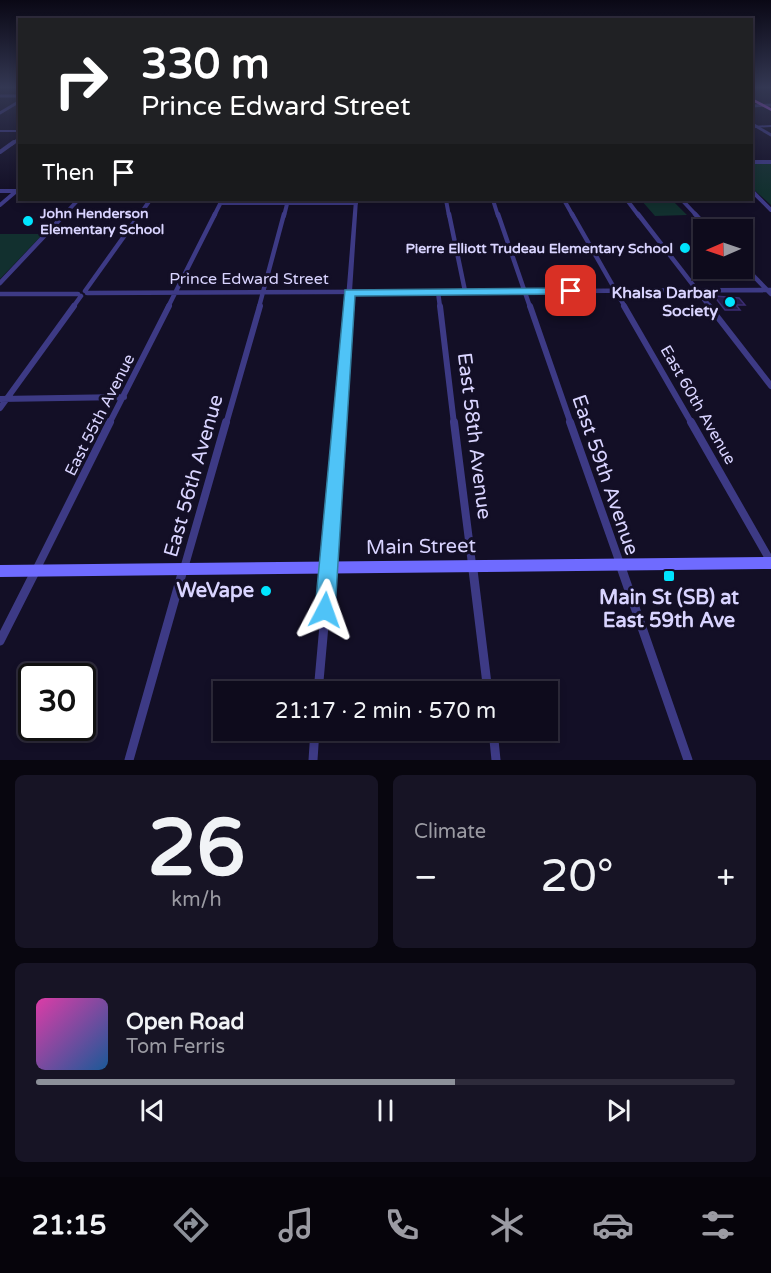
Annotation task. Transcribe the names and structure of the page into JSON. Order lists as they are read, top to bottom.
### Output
{
  "streets": {
    "main road": ["Main Street"],
    "street": [
      "Prince Edward Street",
      "East 60th Avenue",
      "East 55th Avenue",
      "East 58th Avenue",
      "East 59th Avenue",
      "East 56th Avenue"
    ]
  },
  "crossings": [
    ["Prince Edward Street", "East 60th Avenue"],
    ["Prince Edward Street", "East 55th Avenue"],
    ["Prince Edward Street", "East 58th Avenue"],
    ["Prince Edward Street", "East 59th Avenue"],
    ["Prince Edward Street", "East 56th Avenue"],
    ["East 60th Avenue", "Main Street"],
    ["East 55th Avenue", "Main Street"],
    ["East 58th Avenue", "Main Street"],
    ["East 59th Avenue", "Main Street"],
    ["East 56th Avenue", "Main Street"]
  ],
  "places": {
    "other": [
      "John Henderson Elementary School",
      "Pierre Elliott Trudeau Elementary School",
      "Khalsa Darbar Society",
      "WeVape"
    ],
    "transit": ["Main St (SB) at East 59th Ave"]
  },
  "north": "left",
  "page": {
    "turn": ["330 m", "Prince Edward Street"],
    "then": "Then",
    "limit": "30",
    "trip": "21:17 · 2 min · 570 m",
    "tile": [
      ["26", "km/h"],
      "Climate"
    ],
    "heat": ["−", "20°", "+"],
    "song": ["Open Road", "Tom Ferris"],
    "tabs": "21:15"
  }
}
